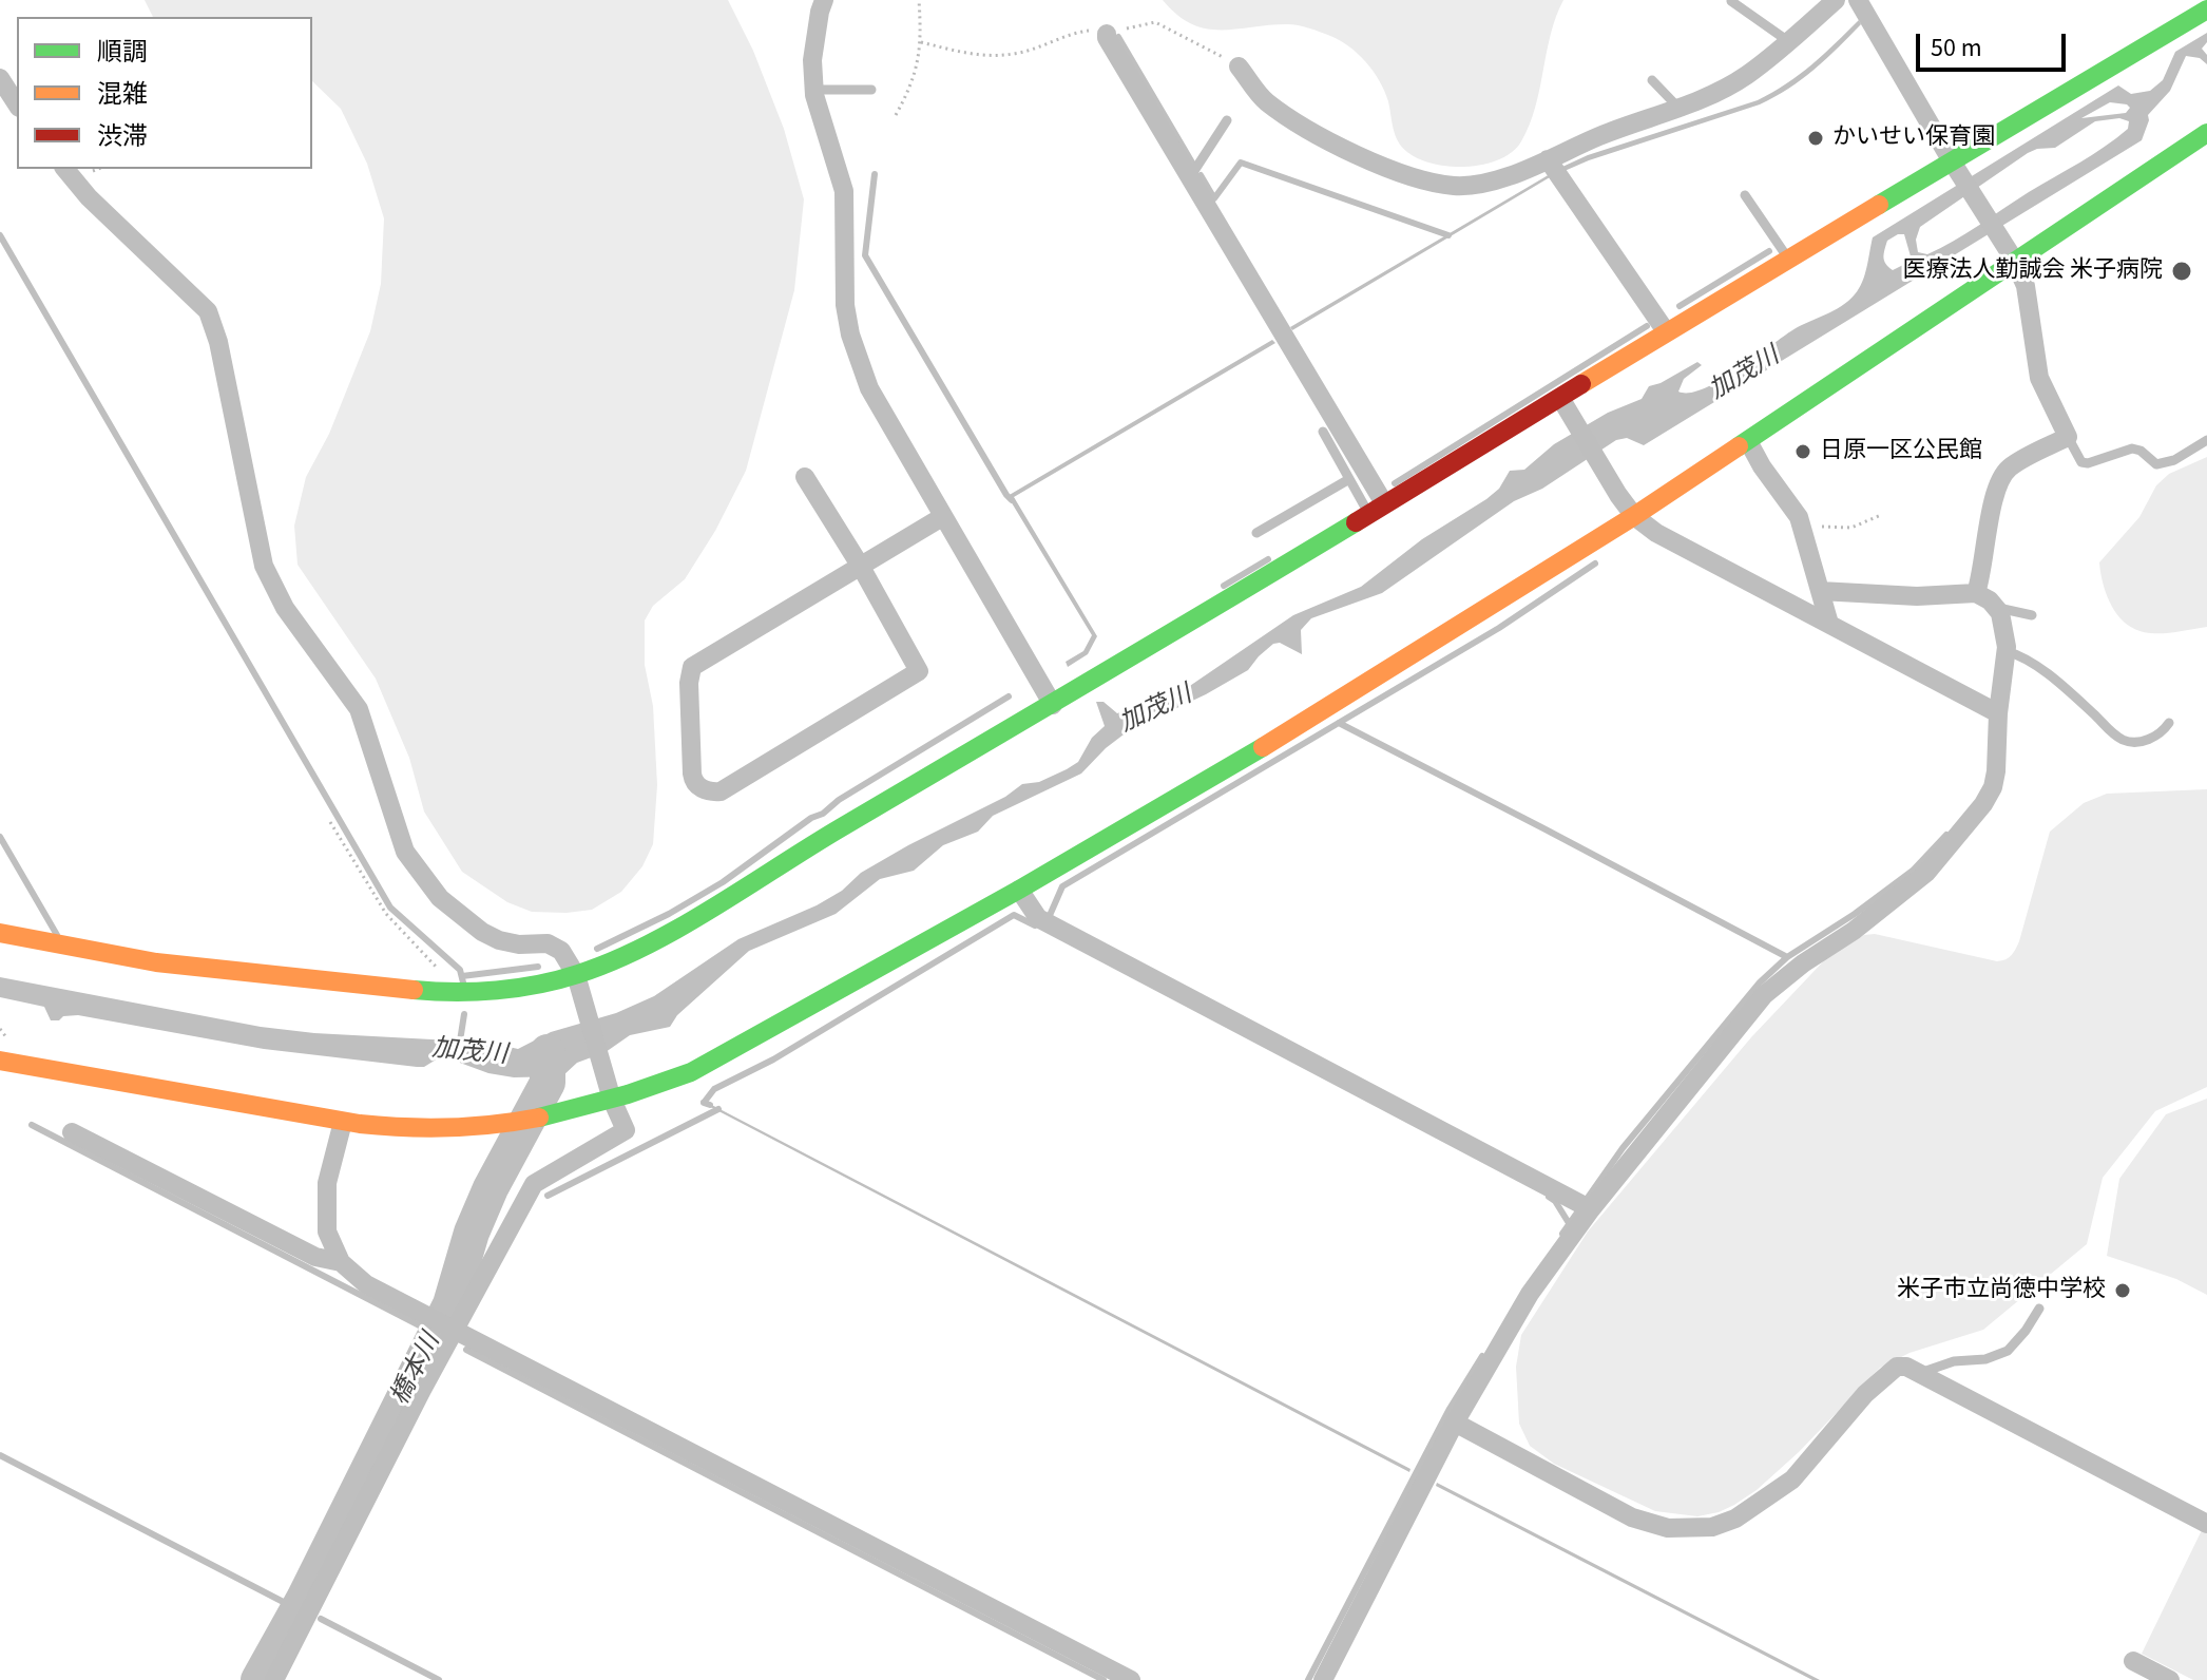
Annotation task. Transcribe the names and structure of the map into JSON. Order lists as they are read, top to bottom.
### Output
{
  "water": ["加茂川", "橋本川"],
  "places": [
    "かいせい保育園",
    "医療法人勤誠会 米子病院",
    "日原一区公民館",
    "米子市立尚徳中学校"
  ],
  "legend": ["順調", "混雑", "渋滞"],
  "scale_bar": "50 m"
}
